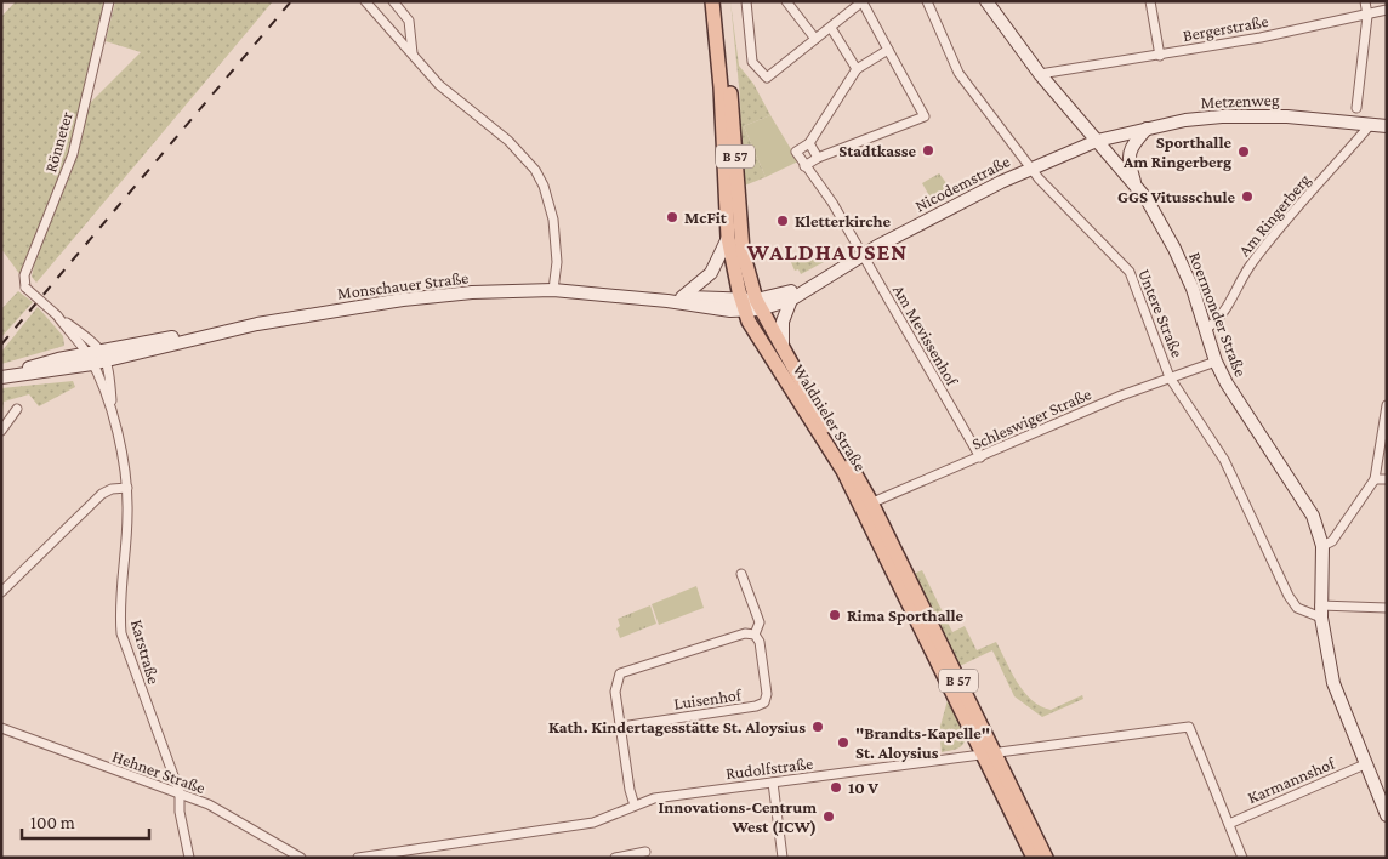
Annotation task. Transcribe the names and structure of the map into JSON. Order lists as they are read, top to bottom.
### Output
{
  "streets": {
    "main road": [
      "Metzenweg",
      "B 57",
      "Nicodemstraße",
      "Monschauer Straße",
      "Roermonder Straße",
      "Waldnieler Straße"
    ],
    "street": [
      "Bergerstraße",
      "Rönneter",
      "Am Ringerberg",
      "Untere Straße",
      "Am Mevissenhof",
      "Schleswiger Straße",
      "Karstraße",
      "Luisenhof",
      "Rudolfstraße",
      "Hehner Straße",
      "Karmannshof"
    ]
  },
  "crossings": [
    ["Bergerstraße", "Roermonder Straße"],
    ["Metzenweg", "Nicodemstraße"],
    ["Metzenweg", "Am Ringerberg"],
    ["Metzenweg", "Roermonder Straße"],
    ["Rönneter", "Karstraße"],
    ["Nicodemstraße", "Monschauer Straße"],
    ["Nicodemstraße", "Untere Straße"],
    ["Nicodemstraße", "Roermonder Straße"],
    ["Nicodemstraße", "Am Mevissenhof"],
    ["Nicodemstraße", "Waldnieler Straße"],
    ["Am Ringerberg", "Roermonder Straße"],
    ["Monschauer Straße", "Waldnieler Straße"],
    ["Monschauer Straße", "Karstraße"],
    ["Untere Straße", "Roermonder Straße"],
    ["Untere Straße", "Schleswiger Straße"],
    ["Roermonder Straße", "Schleswiger Straße"],
    ["Roermonder Straße", "Karmannshof"],
    ["Am Mevissenhof", "Schleswiger Straße"],
    ["Waldnieler Straße", "Schleswiger Straße"],
    ["Waldnieler Straße", "Rudolfstraße"],
    ["Karstraße", "Hehner Straße"],
    ["Rudolfstraße", "Karmannshof"]
  ],
  "districts": ["WALDHAUSEN"],
  "places": [
    "Stadtkasse",
    "Sporthalle Am Ringerberg",
    "GGS Vitusschule",
    "McFit",
    "Kletterkirche",
    "Rima Sporthalle",
    "Kath. Kindertagesstätte St. Aloysius",
    "\"Brandts-Kapelle\" St. Aloysius",
    "10 V",
    "Innovations-Centrum West (ICW)"
  ],
  "scale_bar": "100 m"
}
